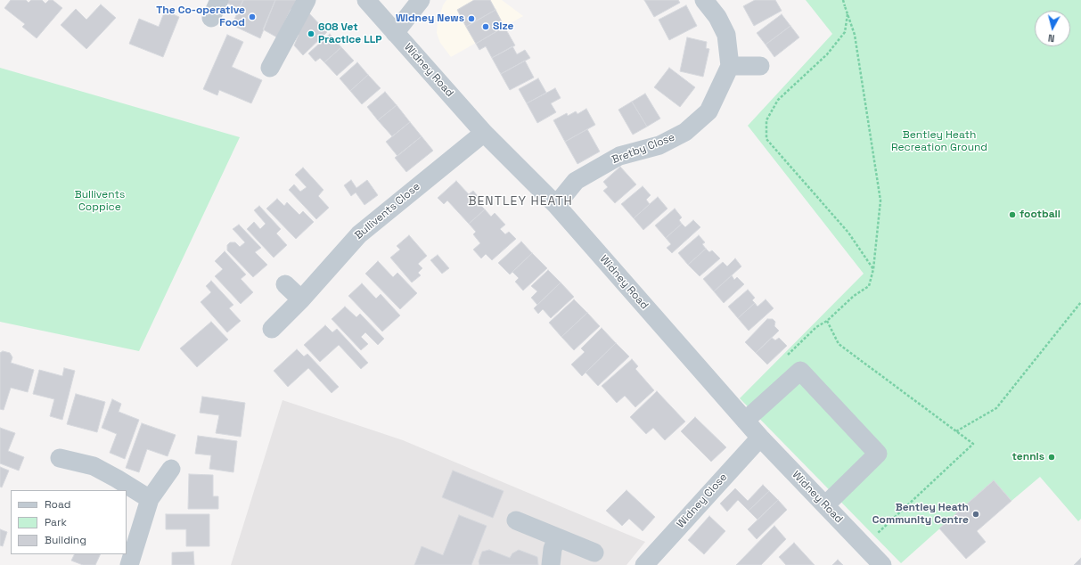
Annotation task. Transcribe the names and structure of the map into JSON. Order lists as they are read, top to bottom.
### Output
{
  "streets": {
    "street": [
      "Widney Road",
      "Bretby Close",
      "Bullivents Close",
      "Widney Close"
    ]
  },
  "crossings": [
    ["Widney Road", "Bretby Close"],
    ["Widney Road", "Bullivents Close"],
    ["Widney Road", "Widney Close"]
  ],
  "districts": ["BENTLEY HEATH"],
  "parks": ["Bentley Heath Recreation Ground", "Bullivents Coppice"],
  "places": [
    "The Co-operative Food",
    "Widney News",
    "Size",
    "608 Vet Practice LLP",
    "football",
    "tennis",
    "Bentley Heath Community Centre"
  ],
  "legend": ["Road", "Park", "Building"],
  "north": "bottom"
}
